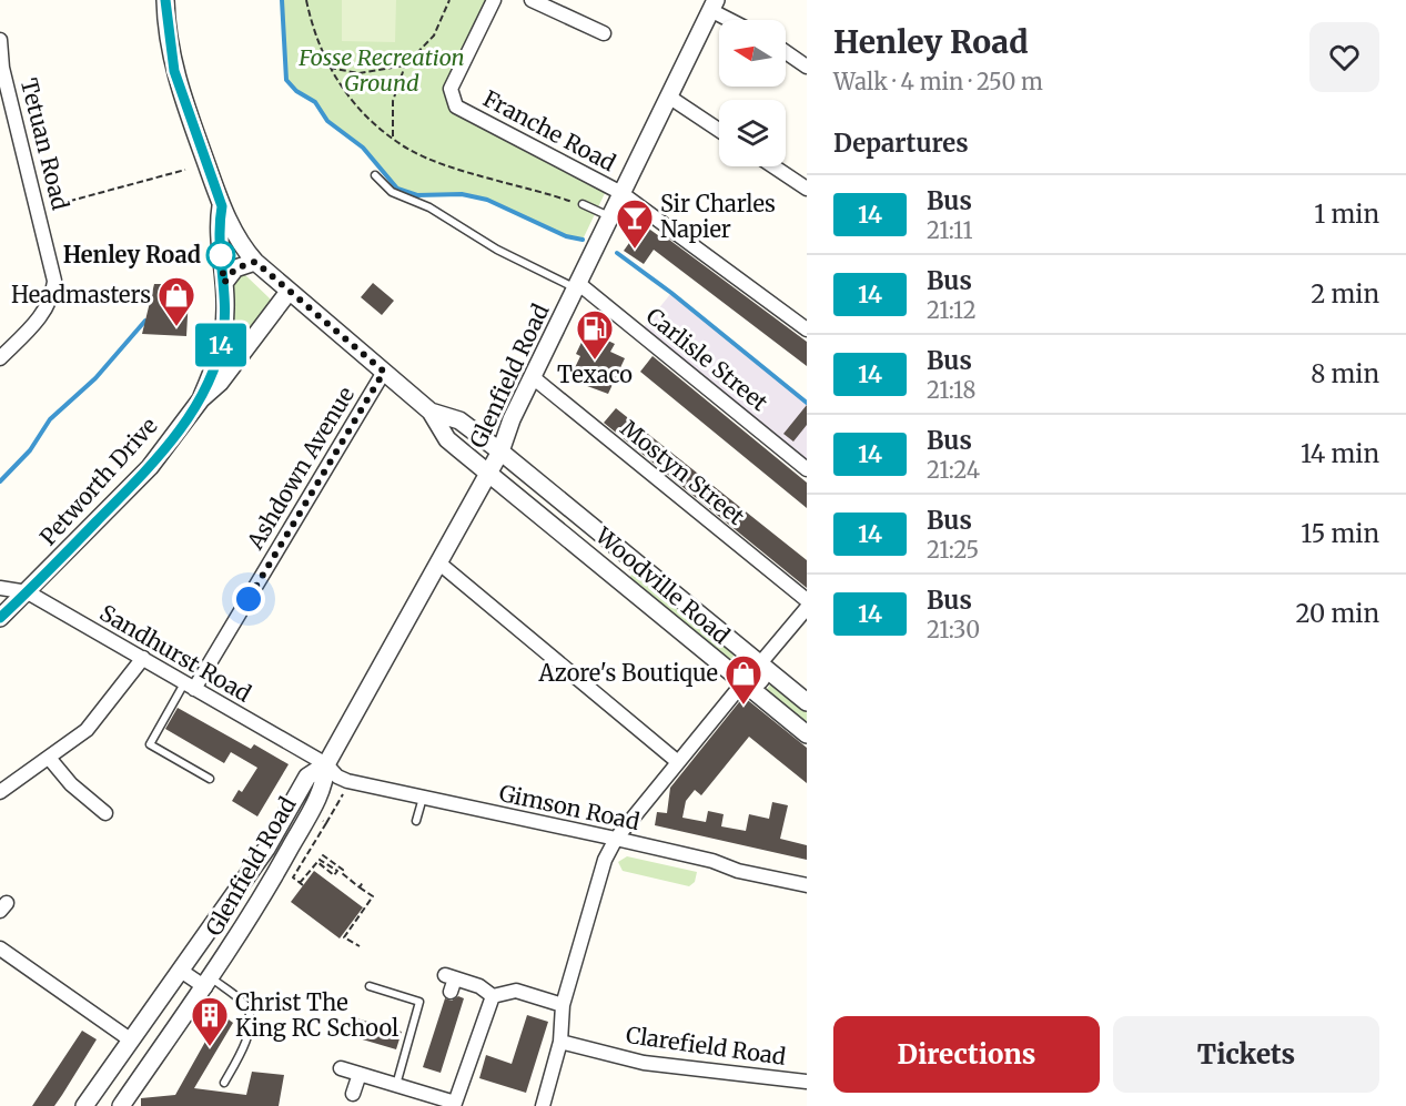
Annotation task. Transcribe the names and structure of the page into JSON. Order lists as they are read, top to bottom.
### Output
{
  "streets": {
    "street": [
      "Franche Road",
      "Tetuan Road",
      "Carlisle Street",
      "Glenfield Road",
      "Ashdown Avenue",
      "Mostyn Street",
      "Petworth Drive",
      "Woodville Road",
      "Sandhurst Road",
      "Gimson Road",
      "Clarefield Road"
    ]
  },
  "crossings": [
    ["Franche Road", "Glenfield Road"],
    ["Carlisle Street", "Glenfield Road"],
    ["Glenfield Road", "Mostyn Street"],
    ["Glenfield Road", "Woodville Road"],
    ["Glenfield Road", "Sandhurst Road"],
    ["Glenfield Road", "Gimson Road"],
    ["Ashdown Avenue", "Sandhurst Road"],
    ["Petworth Drive", "Sandhurst Road"],
    ["Sandhurst Road", "Gimson Road"]
  ],
  "parks": ["Fosse Recreation Ground"],
  "places": {
    "bar": ["Sir Charles Napier"],
    "other": ["Henley Road"],
    "shop": ["Headmasters", "Azore's Boutique"],
    "fuel station": ["Texaco"],
    "building": ["Christ The King RC School"]
  },
  "lines": ["bus line 14"],
  "north": "left",
  "page": {
    "on_map": "14",
    "heading": [
      ["Henley Road", "Walk · 4 min · 250 m"],
      "Departures"
    ],
    "list": [
      {
        "mark": "14",
        "name": "Bus",
        "note": "21:11",
        "value": "1 min"
      },
      {
        "mark": "14",
        "name": "Bus",
        "note": "21:12",
        "value": "2 min"
      },
      {
        "mark": "14",
        "name": "Bus",
        "note": "21:18",
        "value": "8 min"
      },
      {
        "mark": "14",
        "name": "Bus",
        "note": "21:24",
        "value": "14 min"
      },
      {
        "mark": "14",
        "name": "Bus",
        "note": "21:25",
        "value": "15 min"
      },
      {
        "mark": "14",
        "name": "Bus",
        "note": "21:30",
        "value": "20 min"
      }
    ],
    "buttons": ["Directions", "Tickets"]
  }
}
